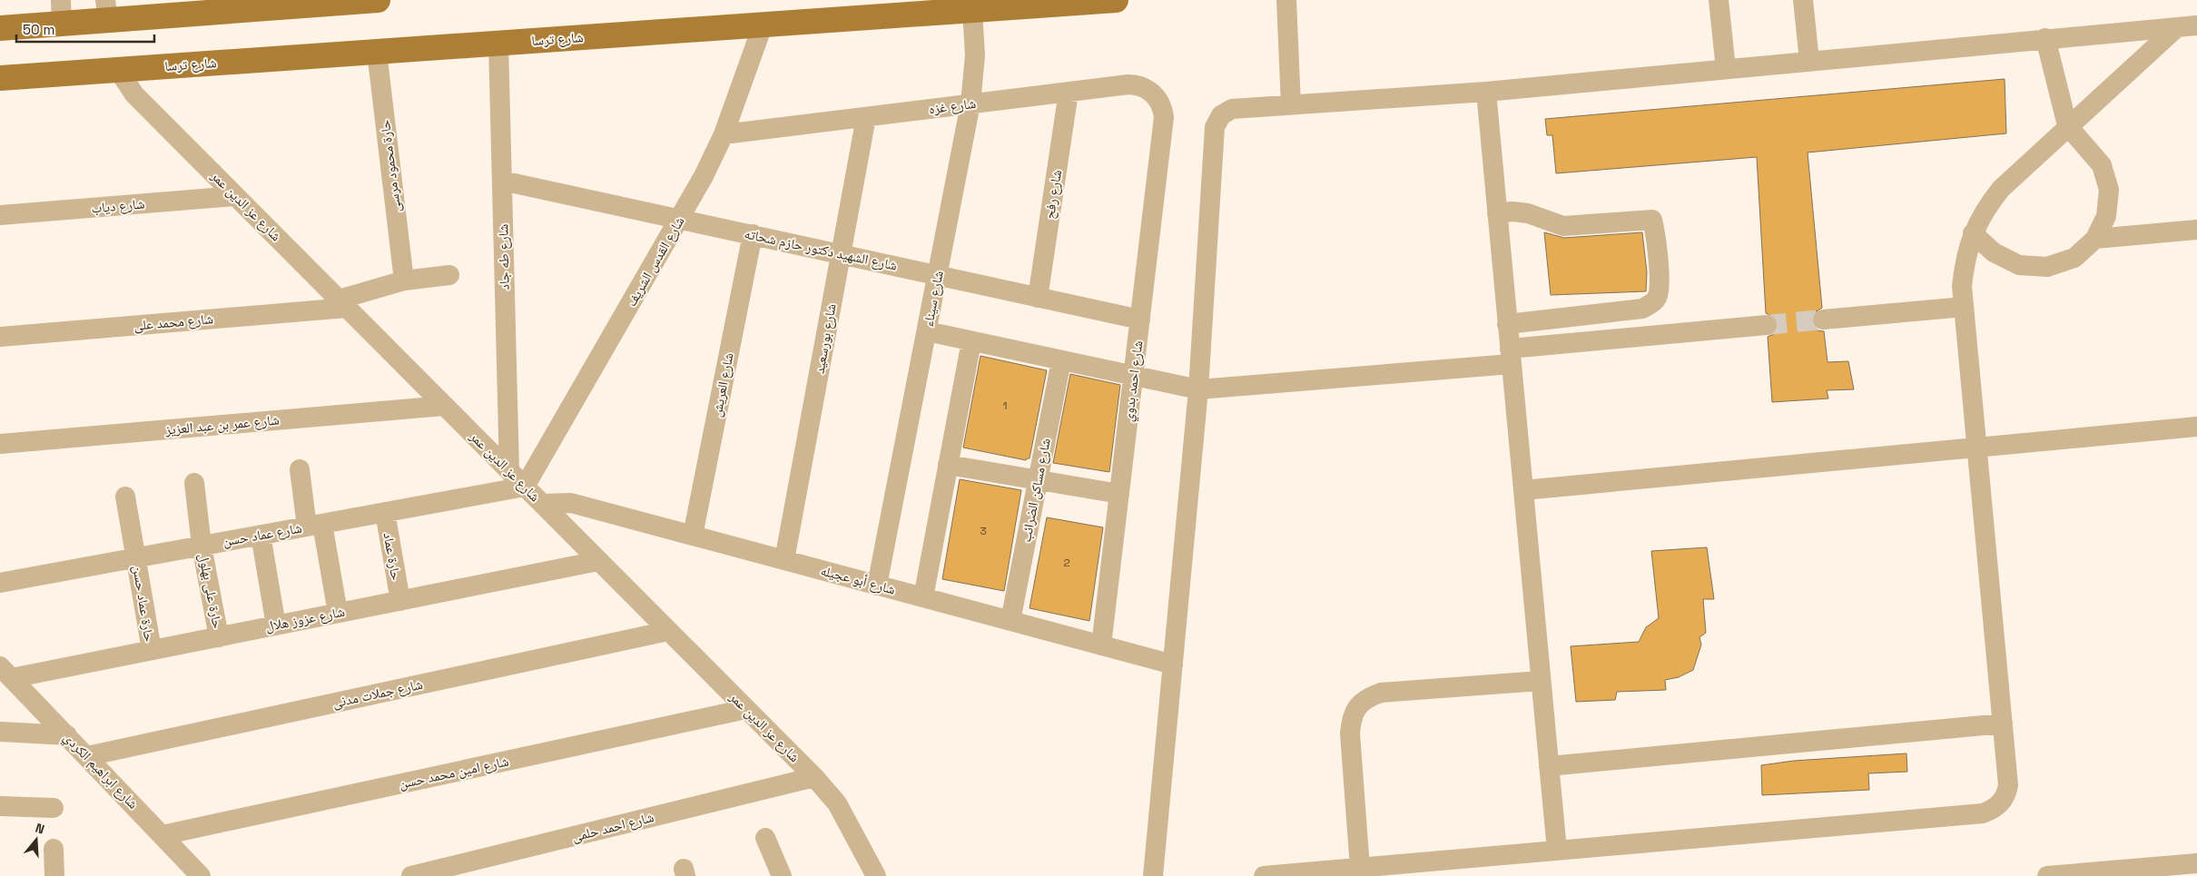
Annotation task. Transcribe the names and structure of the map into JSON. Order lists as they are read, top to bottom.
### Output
{
  "streets": {
    "main road": ["شارع ترسا"],
    "street": [
      "شارع غزه",
      "حارة محمود مرسى",
      "شارع رفح",
      "شارع دياب",
      "شارع عز الدين عمر",
      "شارع الشهيد دكتور حازم شحاته",
      "شارع طه جاد",
      "شارع القدس الشريف",
      "شارع سيناء",
      "شارع محمد على",
      "شارع بورسعيد",
      "شارع احمد بدوي",
      "شارع العريش",
      "شارع عمر بن عبد العزيز",
      "شارع مساكن الضرائب",
      "شارع عماد حسن",
      "حارة عماد",
      "شارع أبو عجيله",
      "حارة على بهلول",
      "حارة عماد حسن",
      "شارع عزوز هلال",
      "شارع جملات مدنى",
      "شارع ابراهيم الكردي",
      "شارع امين محمد حسن",
      "شارع احمد حلمى"
    ]
  },
  "crossings": [
    ["شارع ترسا", "حارة محمود مرسى"],
    ["شارع ترسا", "شارع عز الدين عمر"],
    ["شارع ترسا", "شارع طه جاد"],
    ["شارع ترسا", "شارع القدس الشريف"],
    ["شارع ترسا", "شارع سيناء"],
    ["شارع غزه", "شارع رفح"],
    ["شارع غزه", "شارع القدس الشريف"],
    ["شارع غزه", "شارع سيناء"],
    ["شارع غزه", "شارع بورسعيد"],
    ["شارع غزه", "شارع احمد بدوي"],
    ["حارة محمود مرسى", "شارع محمد على"],
    ["شارع رفح", "شارع الشهيد دكتور حازم شحاته"],
    ["شارع دياب", "شارع عز الدين عمر"],
    ["شارع عز الدين عمر", "شارع طه جاد"],
    ["شارع عز الدين عمر", "شارع القدس الشريف"],
    ["شارع عز الدين عمر", "شارع محمد على"],
    ["شارع عز الدين عمر", "شارع عمر بن عبد العزيز"],
    ["شارع عز الدين عمر", "شارع عماد حسن"],
    ["شارع عز الدين عمر", "شارع أبو عجيله"],
    ["شارع عز الدين عمر", "شارع عزوز هلال"],
    ["شارع عز الدين عمر", "شارع جملات مدنى"],
    ["شارع عز الدين عمر", "شارع امين محمد حسن"],
    ["شارع عز الدين عمر", "شارع احمد حلمى"],
    ["شارع الشهيد دكتور حازم شحاته", "شارع طه جاد"],
    ["شارع الشهيد دكتور حازم شحاته", "شارع القدس الشريف"],
    ["شارع الشهيد دكتور حازم شحاته", "شارع سيناء"],
    ["شارع الشهيد دكتور حازم شحاته", "شارع بورسعيد"],
    ["شارع الشهيد دكتور حازم شحاته", "شارع احمد بدوي"],
    ["شارع الشهيد دكتور حازم شحاته", "شارع العريش"],
    ["شارع القدس الشريف", "شارع عماد حسن"],
    ["شارع سيناء", "شارع أبو عجيله"],
    ["شارع بورسعيد", "شارع أبو عجيله"],
    ["شارع احمد بدوي", "شارع أبو عجيله"],
    ["شارع العريش", "شارع أبو عجيله"],
    ["شارع مساكن الضرائب", "شارع أبو عجيله"],
    ["شارع عماد حسن", "حارة عماد"],
    ["شارع عماد حسن", "حارة على بهلول"],
    ["شارع عماد حسن", "حارة عماد حسن"],
    ["حارة عماد", "شارع عزوز هلال"],
    ["حارة على بهلول", "شارع عزوز هلال"],
    ["حارة عماد حسن", "شارع عزوز هلال"],
    ["شارع عزوز هلال", "شارع ابراهيم الكردي"],
    ["شارع جملات مدنى", "شارع ابراهيم الكردي"],
    ["شارع ابراهيم الكردي", "شارع امين محمد حسن"]
  ],
  "house_numbers": ["1", "3", "2"],
  "scale_bar": "50 m",
  "north": "top"
}
